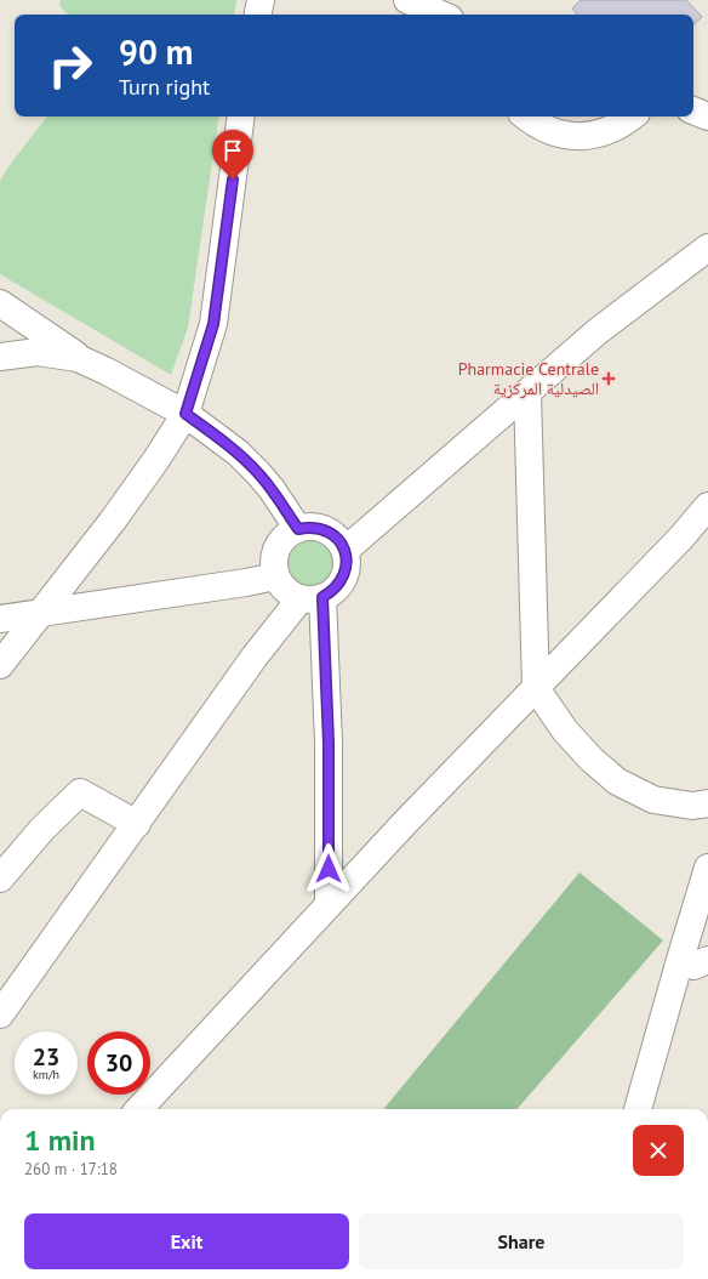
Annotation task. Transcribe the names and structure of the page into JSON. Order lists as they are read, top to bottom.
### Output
{
  "places": {
    "health": ["Pharmacie Centrale الصيدلية المركزية"]
  },
  "page": {
    "turn": ["90 m", "Turn right"],
    "speed": "23 km/h",
    "limit": "30",
    "heading": ["1 min", "260 m · 17:18"],
    "buttons": ["Exit", "Share"]
  }
}
